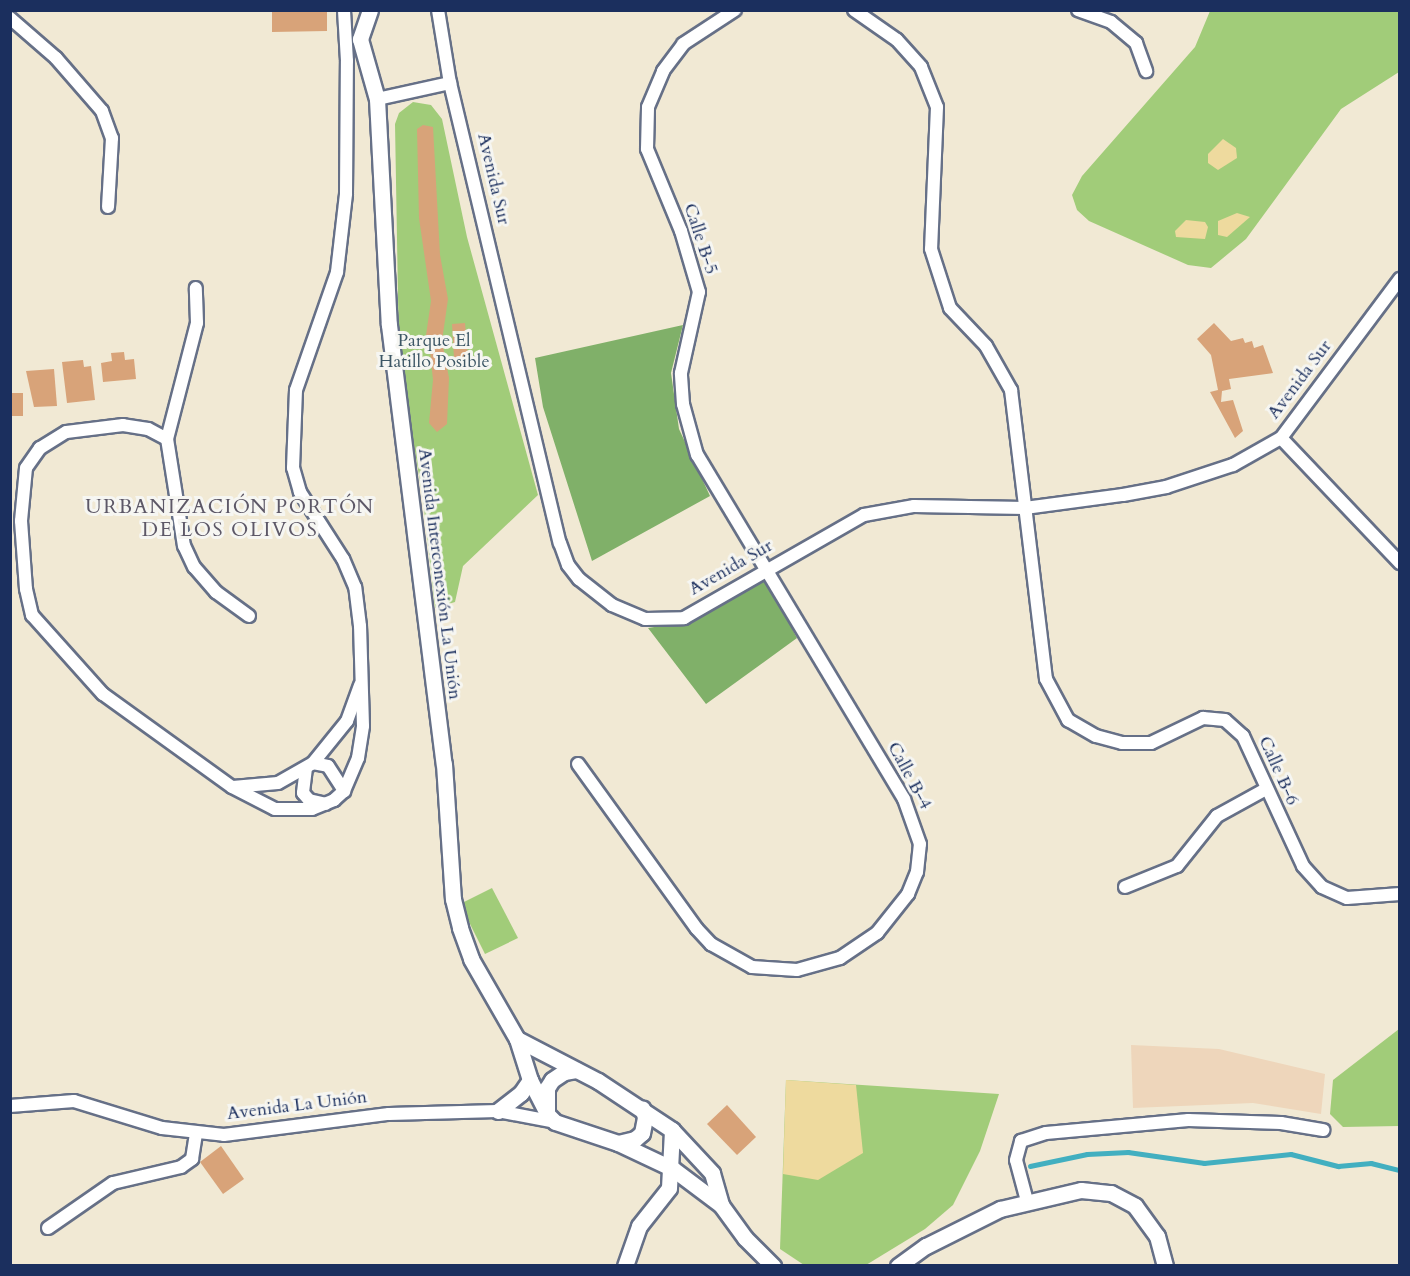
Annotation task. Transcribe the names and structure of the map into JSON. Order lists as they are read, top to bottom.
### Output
{
  "streets": {
    "street": [
      "Avenida Sur",
      "Calle B-5",
      "Avenida Interconexión La Unión",
      "Calle B-6",
      "Calle B-4",
      "Avenida La Unión"
    ]
  },
  "crossings": [
    ["Avenida Sur", "Calle B-5"],
    ["Avenida Sur", "Calle B-6"],
    ["Avenida Sur", "Calle B-4"],
    ["Calle B-5", "Calle B-4"],
    ["Avenida Interconexión La Unión", "Avenida La Unión"]
  ],
  "districts": ["URBANIZACIÓN PORTÓN DE LOS OLIVOS"],
  "parks": ["Parque El Hatillo Posible"]
}
